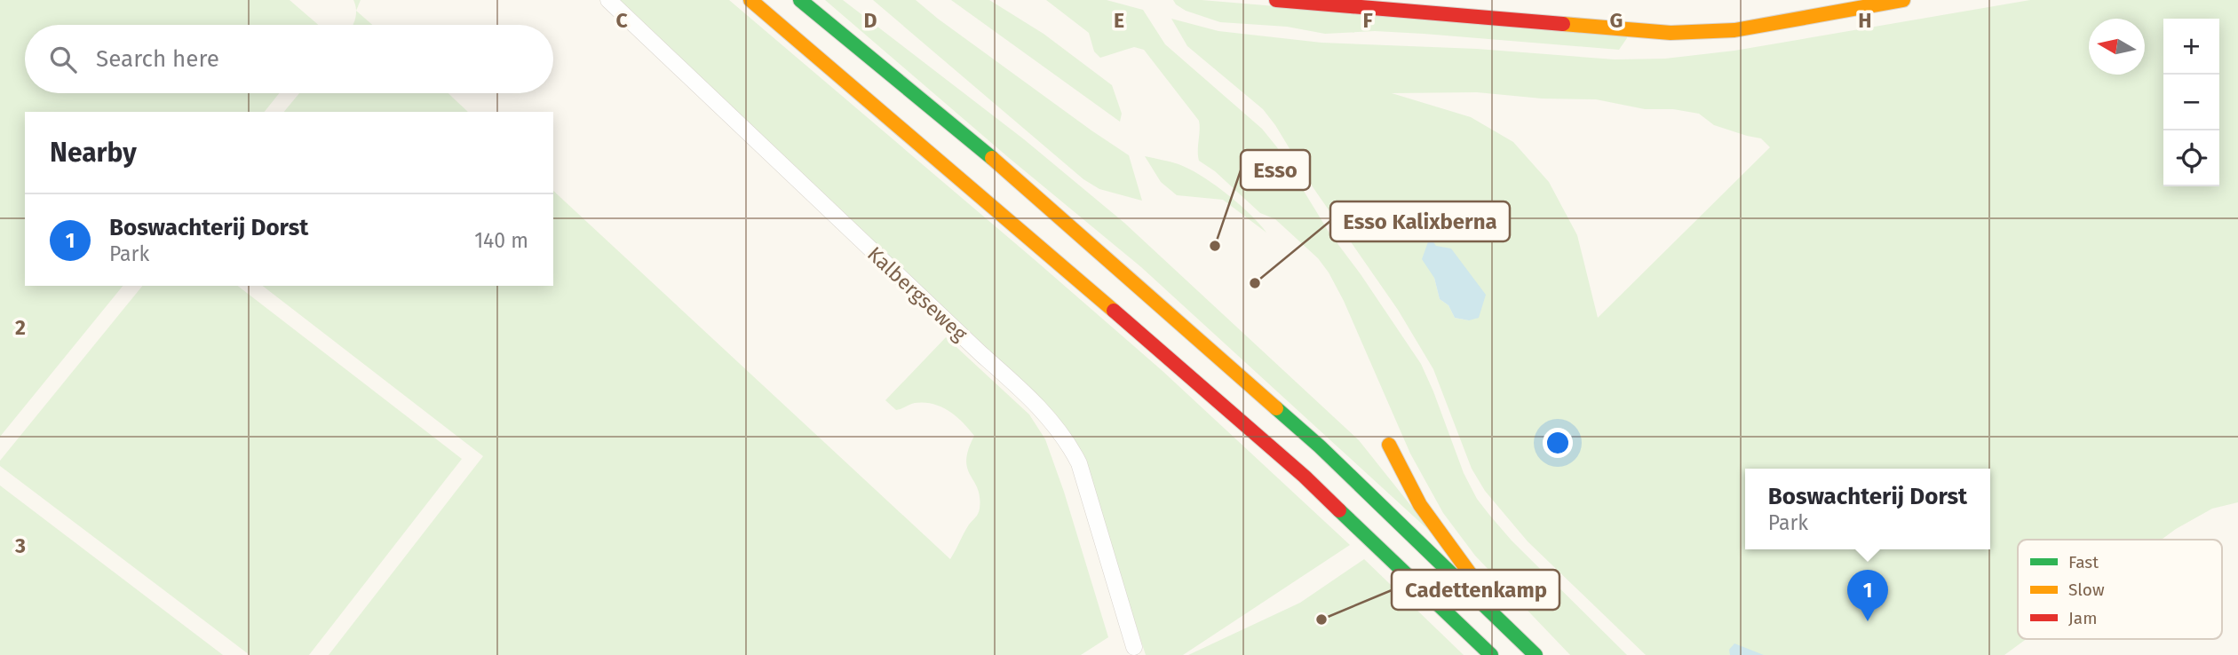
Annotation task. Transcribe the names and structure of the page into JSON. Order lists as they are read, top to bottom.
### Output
{
  "streets": {
    "street": ["Kalbergseweg"]
  },
  "places": ["Esso", "Esso Kalixberna", "Cadettenkamp"],
  "legend": ["Fast", "Slow", "Jam"],
  "north": "left",
  "page": {
    "map_buttons": ["+", "−"],
    "search": "Search here",
    "heading": "Nearby",
    "list": [
      {
        "mark": "1",
        "name": "Boswachterij Dorst",
        "note": "Park",
        "value": "140 m"
      }
    ],
    "popup": ["Boswachterij Dorst", "Park"],
    "pins": "1"
  },
  "grid": {
    "columns": [
      "C",
      "D",
      "E",
      "F",
      "G",
      "H"
    ],
    "rows": ["2", "3"]
  }
}
